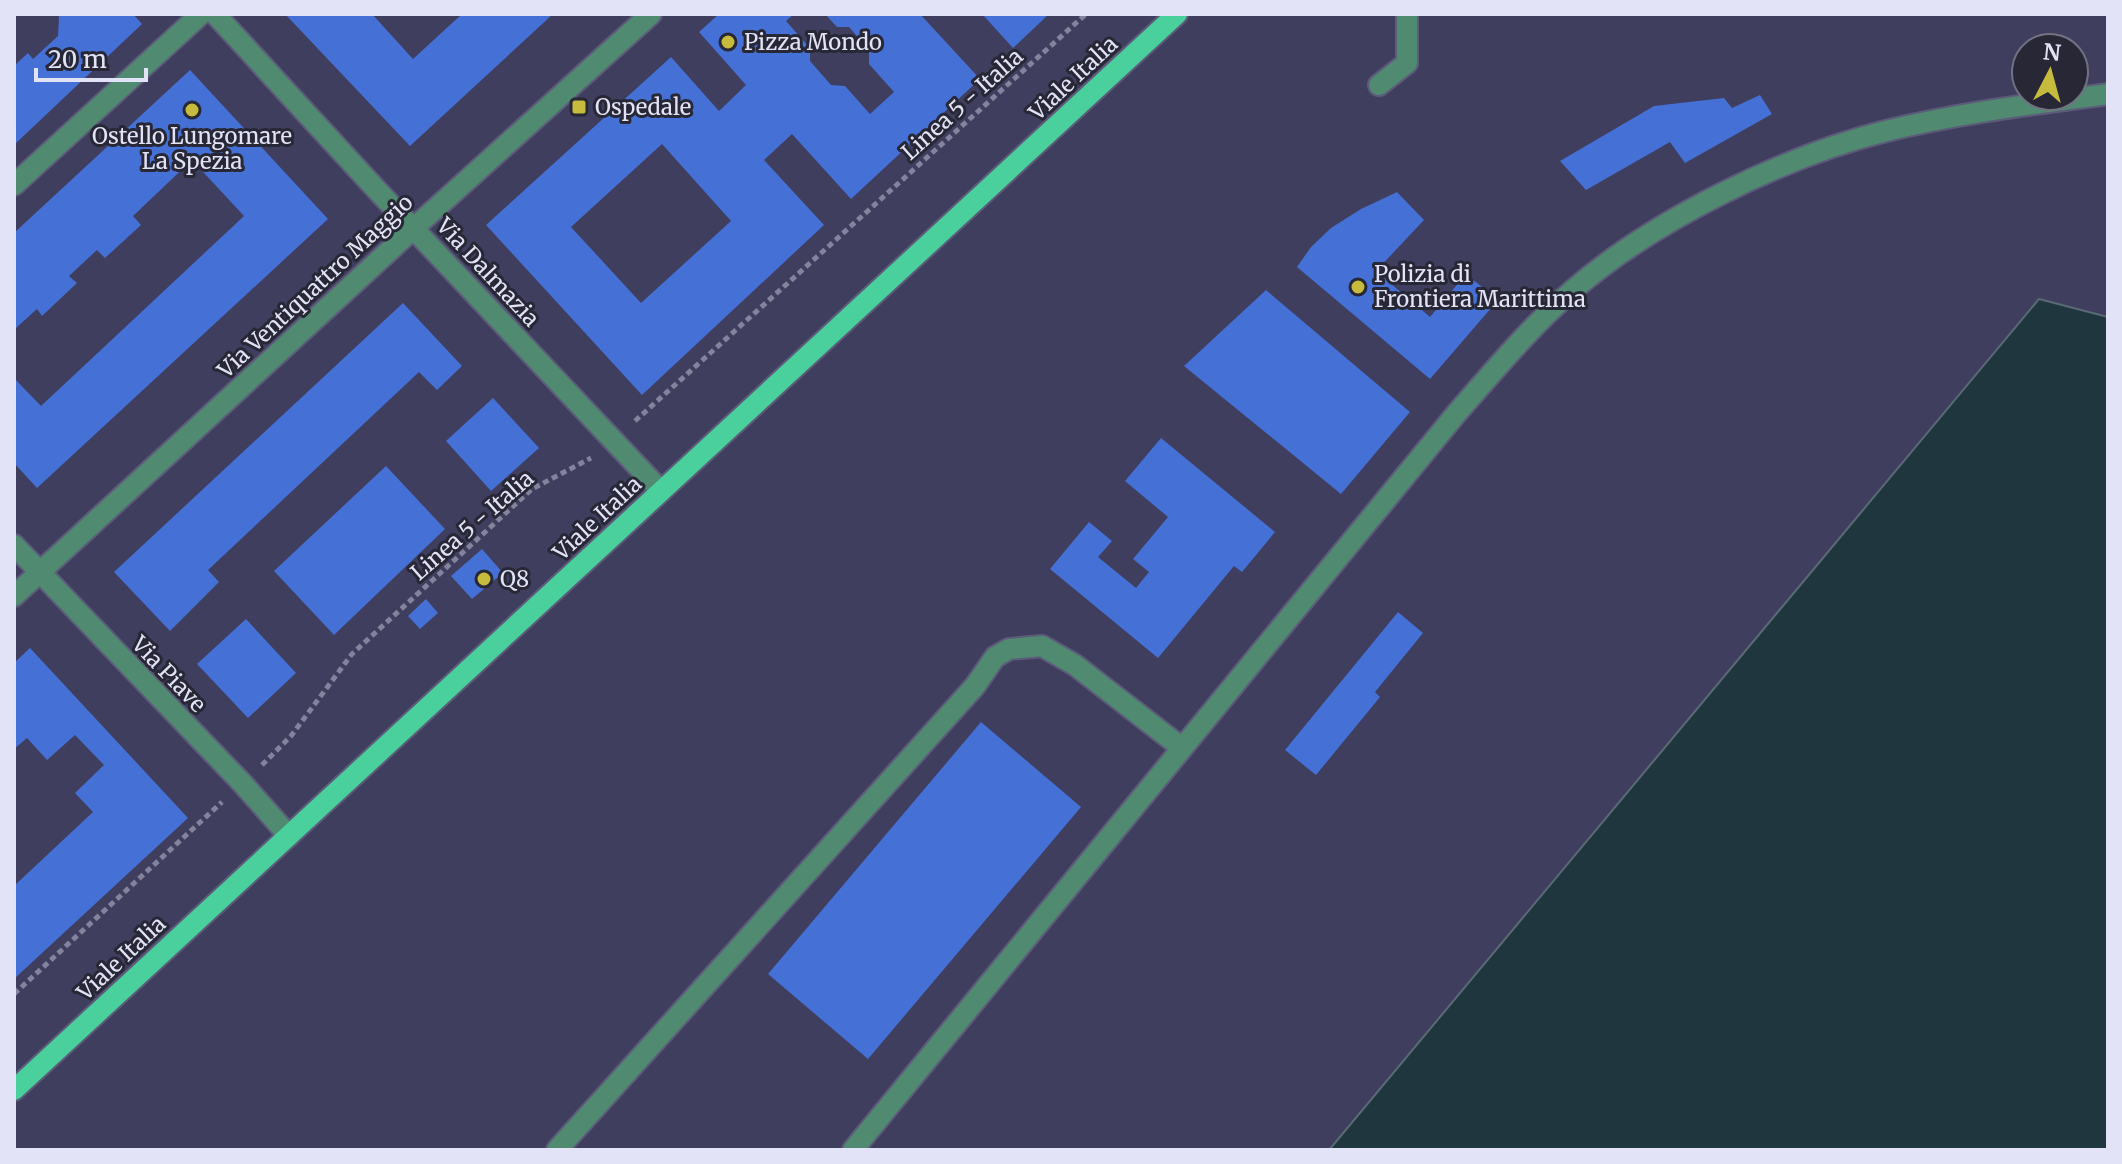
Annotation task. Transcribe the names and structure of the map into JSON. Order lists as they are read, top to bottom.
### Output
{
  "streets": {
    "main road": ["Viale Italia"],
    "street": ["Via Dalmazia", "Via Ventiquattro Maggio", "Via Piave"],
    "path": ["Linea 5 - Italia"]
  },
  "crossings": [
    ["Viale Italia", "Via Dalmazia"],
    ["Viale Italia", "Via Piave"],
    ["Linea 5 - Italia", "Via Dalmazia"],
    ["Linea 5 - Italia", "Via Piave"],
    ["Via Dalmazia", "Via Ventiquattro Maggio"],
    ["Via Ventiquattro Maggio", "Via Piave"]
  ],
  "places": {
    "other": [
      "Pizza Mondo",
      "Ostello Lungomare La Spezia",
      "Polizia di Frontiera Marittima",
      "Q8"
    ],
    "transit": ["Ospedale"]
  },
  "scale_bar": "20 m",
  "north": "top"
}
